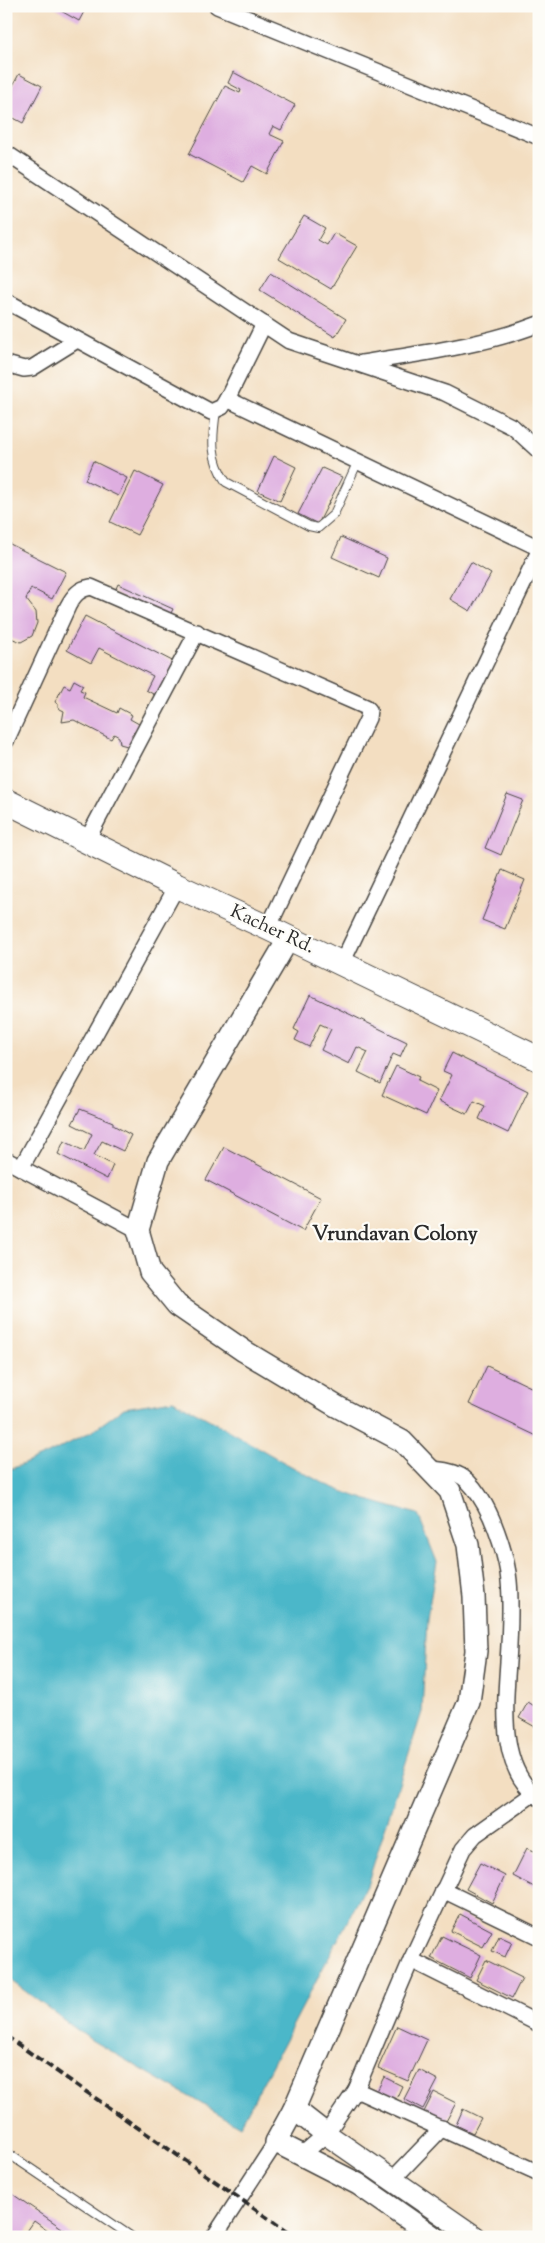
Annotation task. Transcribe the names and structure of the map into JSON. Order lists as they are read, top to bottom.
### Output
{
  "streets": {
    "main road": ["Kacher Rd."]
  },
  "districts": ["Vrundavan Colony"]
}
